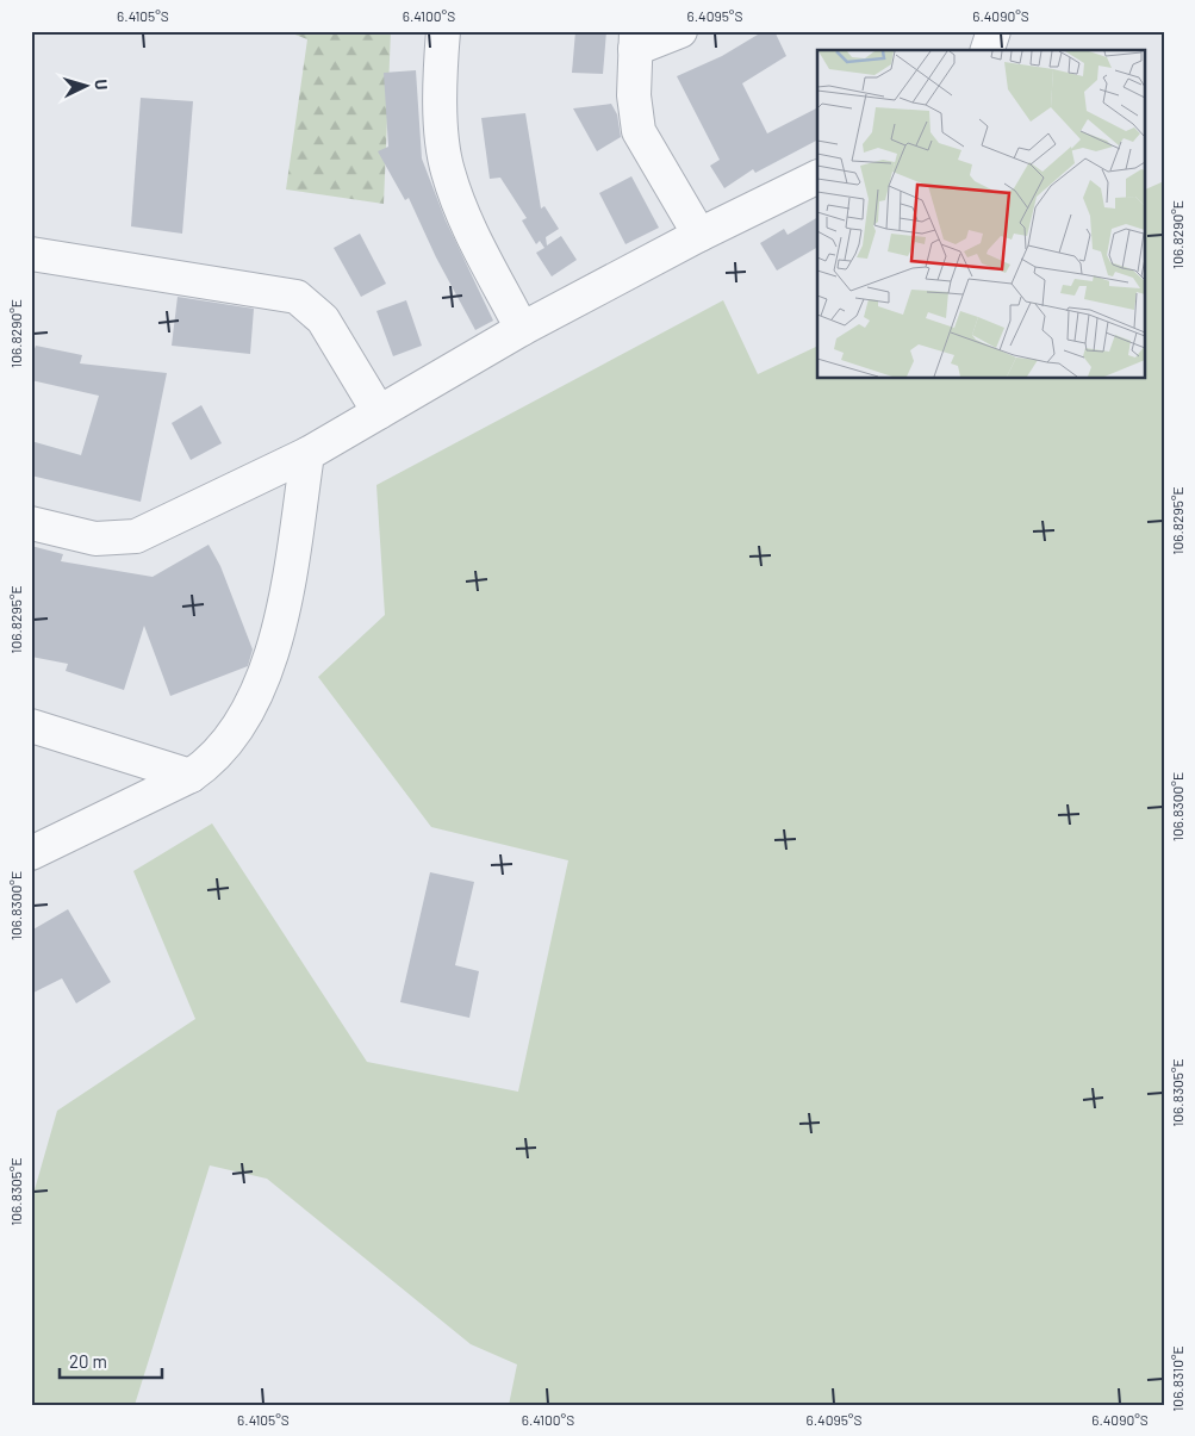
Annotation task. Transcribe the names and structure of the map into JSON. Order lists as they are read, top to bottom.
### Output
{
  "scale_bar": "20 m",
  "north": "right",
  "coordinates": [
    "6.4105°S",
    "6.4100°S",
    "6.4095°S",
    "6.4090°S",
    "106.8290°E",
    "106.8295°E",
    "106.8300°E",
    "106.8305°E",
    "106.8310°E"
  ]
}
